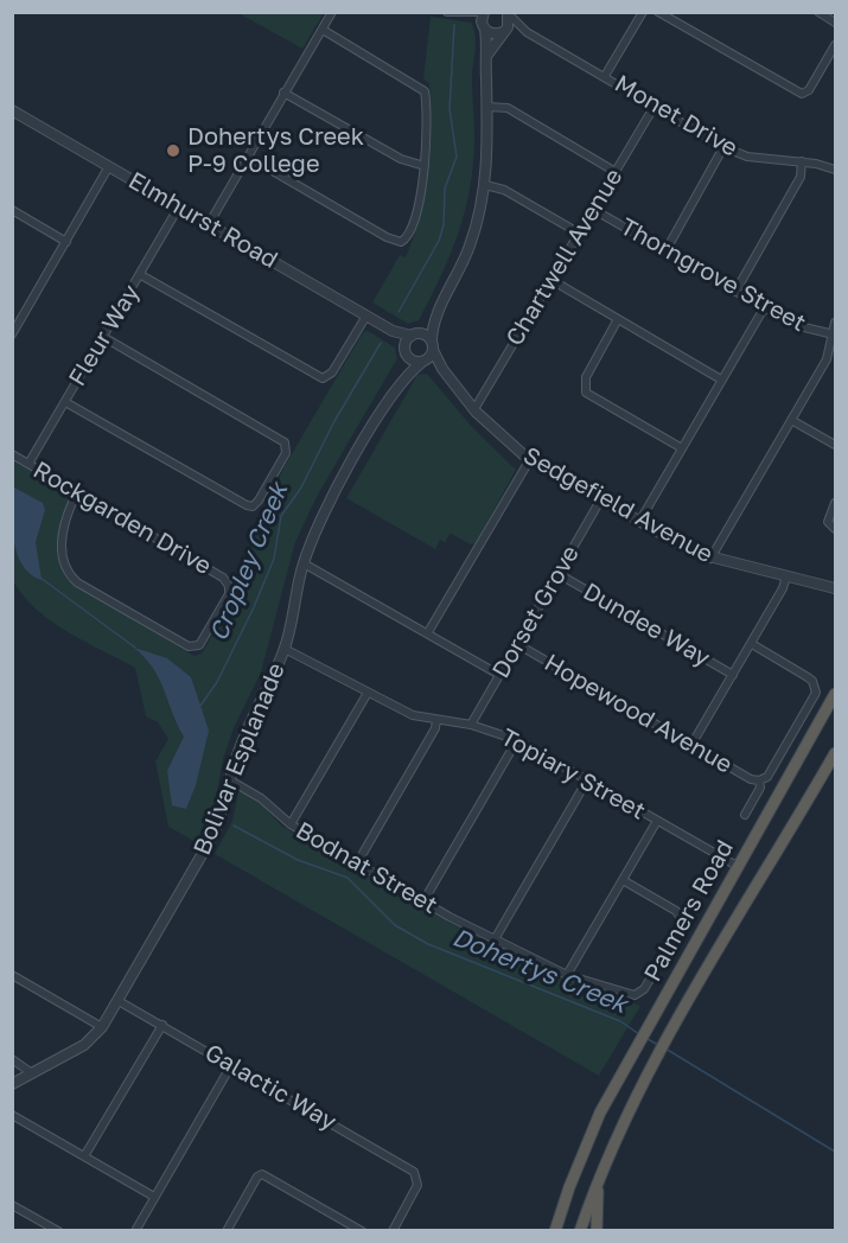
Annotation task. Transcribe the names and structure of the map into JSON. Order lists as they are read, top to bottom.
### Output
{
  "streets": {
    "highway": ["Palmers Road"],
    "street": [
      "Monet Drive",
      "Elmhurst Road",
      "Chartwell Avenue",
      "Thorngrove Street",
      "Fleur Way",
      "Sedgefield Avenue",
      "Rockgarden Drive",
      "Dorset Grove",
      "Dundee Way",
      "Hopewood Avenue",
      "Bolivar Esplanade",
      "Topiary Street",
      "Bodnat Street",
      "Galactic Way"
    ]
  },
  "crossings": [
    ["Monet Drive", "Chartwell Avenue"],
    ["Elmhurst Road", "Fleur Way"],
    ["Elmhurst Road", "Sedgefield Avenue"],
    ["Elmhurst Road", "Bolivar Esplanade"],
    ["Chartwell Avenue", "Thorngrove Street"],
    ["Chartwell Avenue", "Sedgefield Avenue"],
    ["Fleur Way", "Rockgarden Drive"],
    ["Sedgefield Avenue", "Dorset Grove"],
    ["Sedgefield Avenue", "Bolivar Esplanade"],
    ["Dorset Grove", "Dundee Way"],
    ["Dorset Grove", "Hopewood Avenue"],
    ["Dorset Grove", "Topiary Street"],
    ["Bolivar Esplanade", "Topiary Street"],
    ["Bolivar Esplanade", "Bodnat Street"],
    ["Bolivar Esplanade", "Galactic Way"],
    ["Topiary Street", "Palmers Road"]
  ],
  "water": ["Cropley Creek", "Dohertys Creek"],
  "places": ["Dohertys Creek P-9 College"]
}
